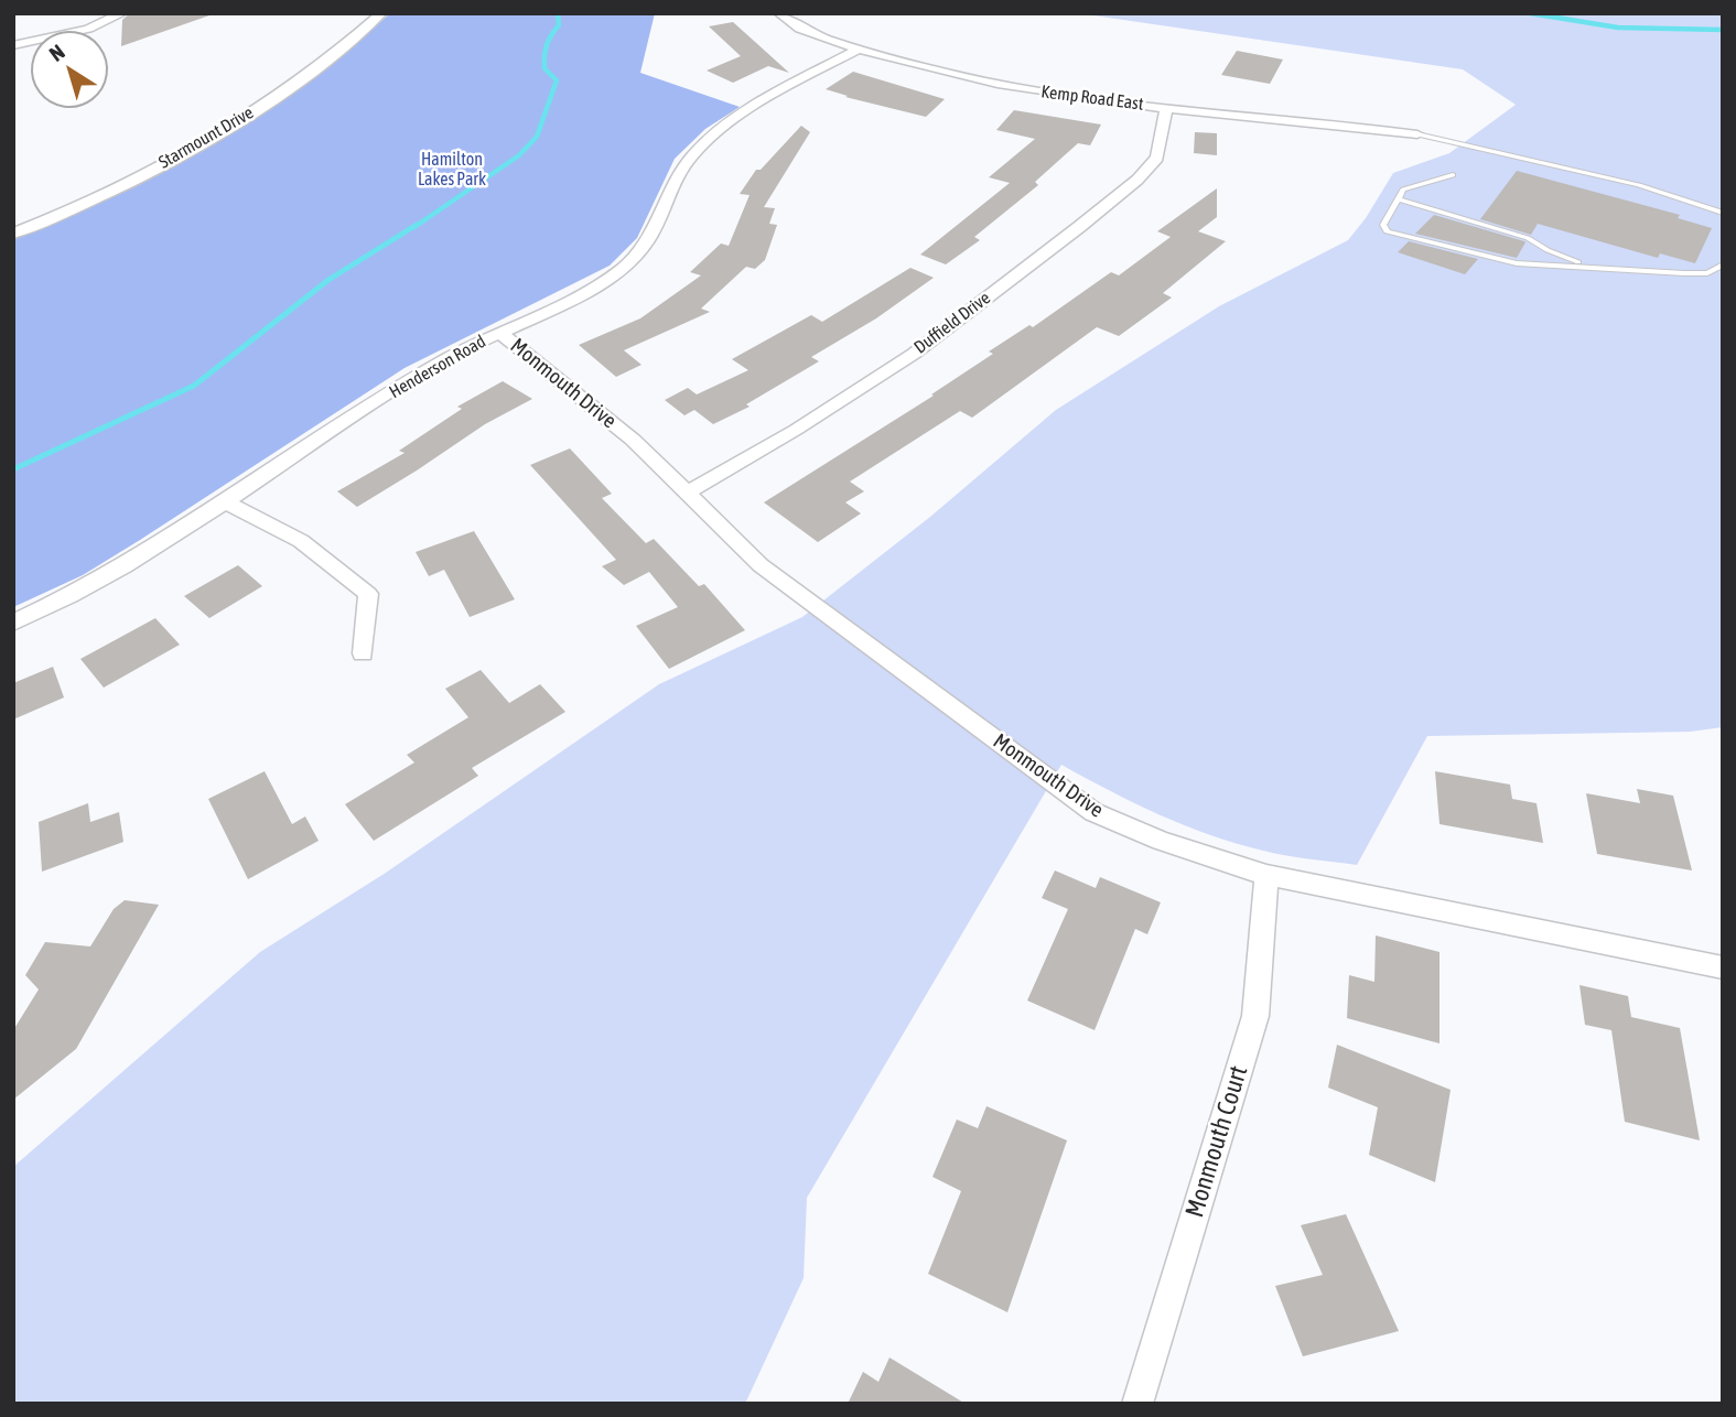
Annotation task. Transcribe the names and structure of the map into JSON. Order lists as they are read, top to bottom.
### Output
{
  "streets": {
    "street": [
      "Kemp Road East",
      "Starmount Drive",
      "Duffield Drive",
      "Henderson Road",
      "Monmouth Drive",
      "Monmouth Court"
    ]
  },
  "crossings": [
    ["Kemp Road East", "Duffield Drive"],
    ["Kemp Road East", "Henderson Road"],
    ["Duffield Drive", "Monmouth Drive"],
    ["Henderson Road", "Monmouth Drive"],
    ["Monmouth Drive", "Monmouth Court"]
  ],
  "parks": ["Hamilton Lakes Park"],
  "north": "top left"
}
